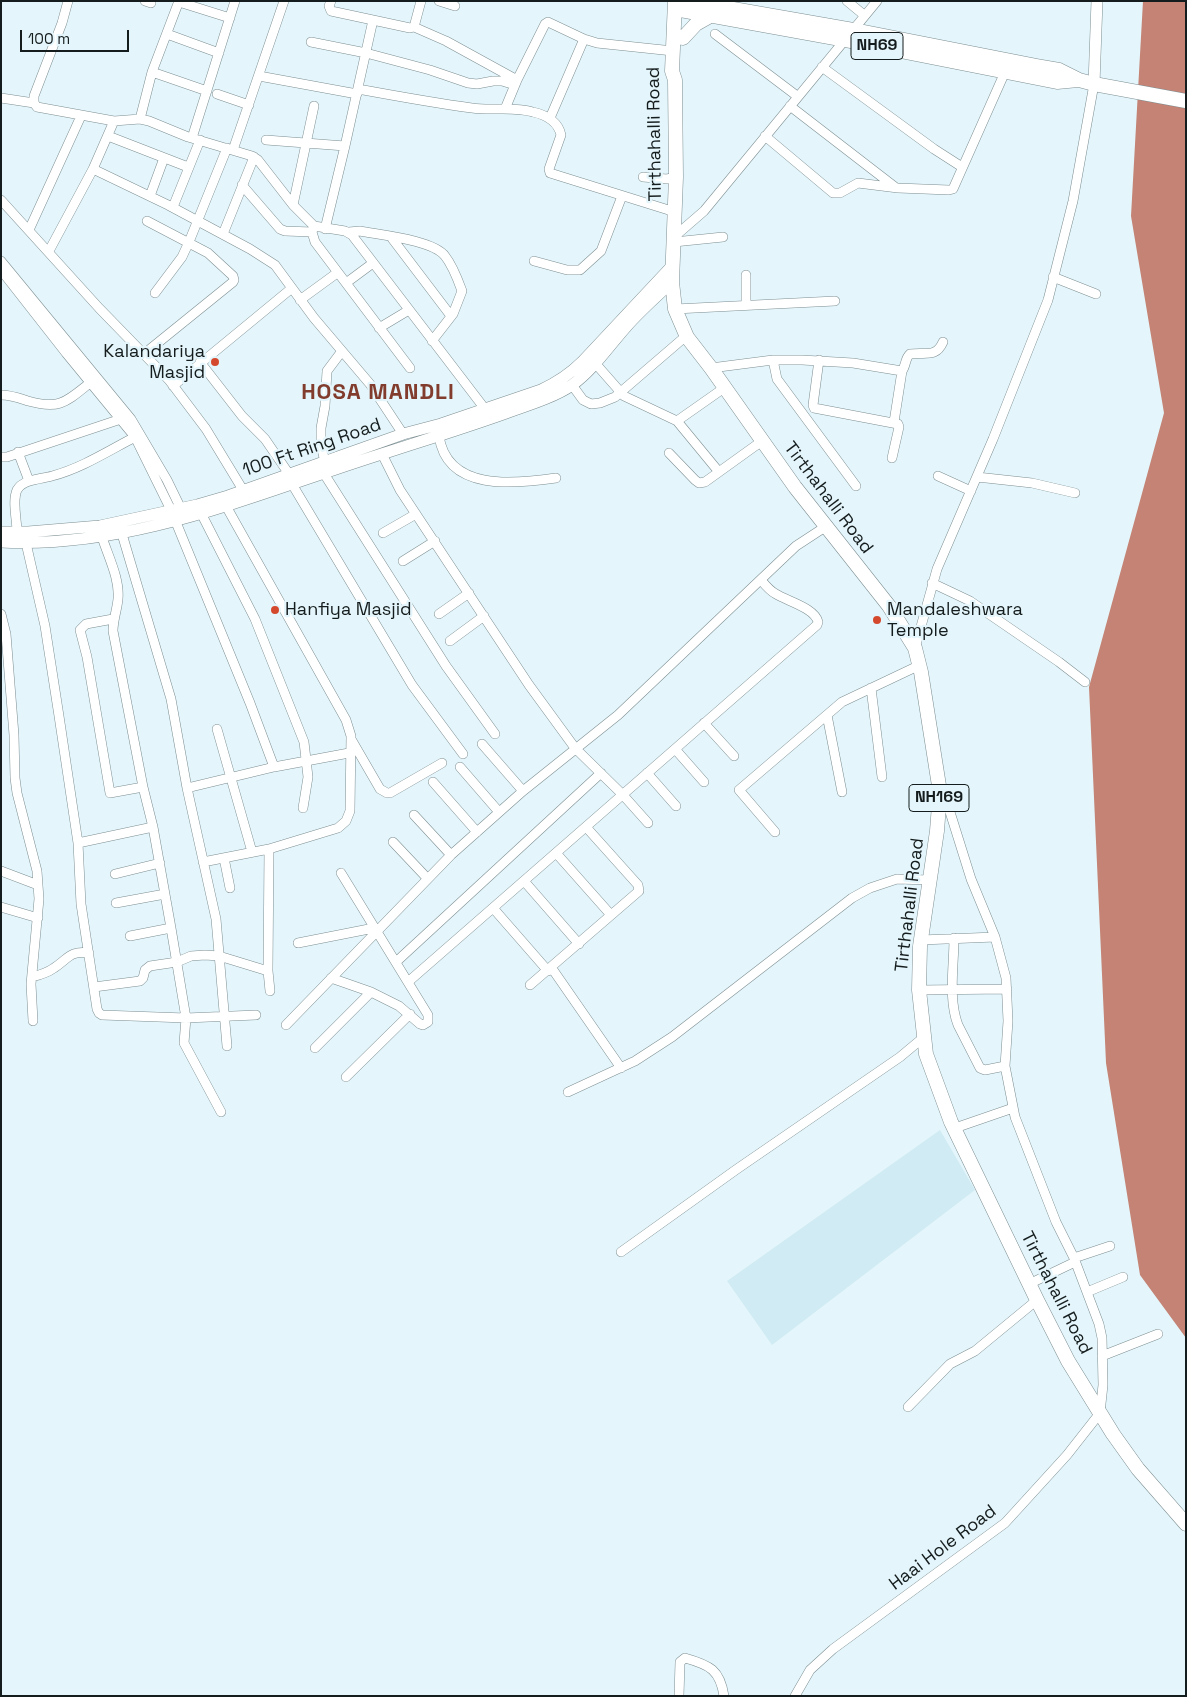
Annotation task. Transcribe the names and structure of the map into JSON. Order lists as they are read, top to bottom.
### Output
{
  "streets": {
    "highway": ["NH69", "Tirthahalli Road", "NH169"],
    "main road": ["100 Ft Ring Road"],
    "street": ["Haai Hole Road"]
  },
  "crossings": [
    ["NH69", "Tirthahalli Road"],
    ["NH69", "NH169"],
    ["Tirthahalli Road", "100 Ft Ring Road"],
    ["Tirthahalli Road", "NH169"],
    ["Tirthahalli Road", "Haai Hole Road"]
  ],
  "districts": ["HOSA MANDLI"],
  "places": ["Kalandariya Masjid", "Hanfiya Masjid", "Mandaleshwara Temple"],
  "scale_bar": "100 m"
}
